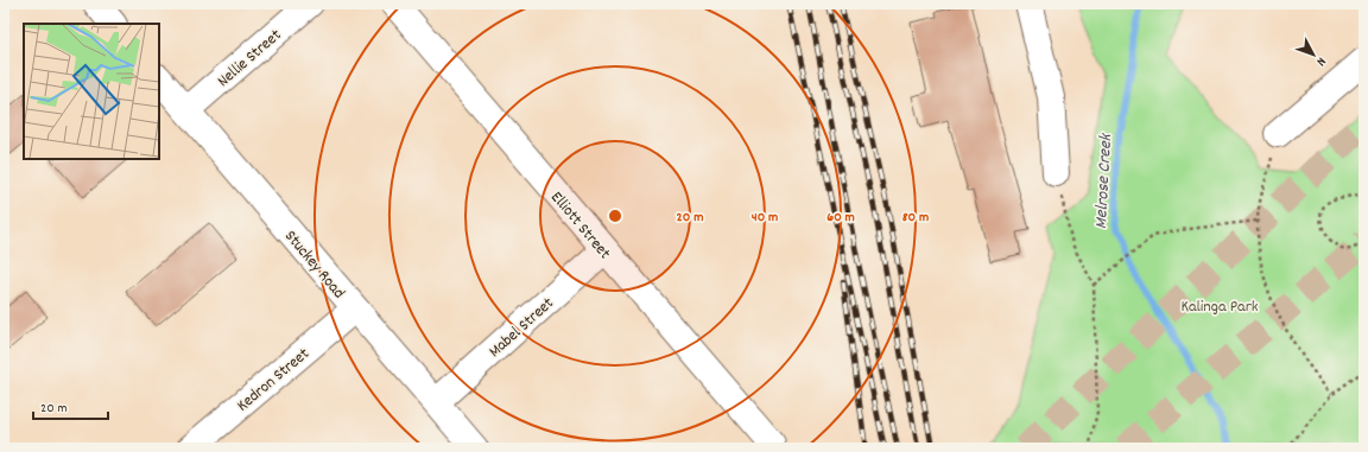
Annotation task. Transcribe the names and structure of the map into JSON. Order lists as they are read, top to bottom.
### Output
{
  "streets": {
    "street": [
      "Nellie Street",
      "Elliott Street",
      "Stuckey Road",
      "Mabel Street",
      "Kedron Street"
    ]
  },
  "crossings": [
    ["Nellie Street", "Stuckey Road"],
    ["Elliott Street", "Mabel Street"],
    ["Stuckey Road", "Mabel Street"],
    ["Stuckey Road", "Kedron Street"]
  ],
  "water": ["Melrose Creek"],
  "parks": ["Kalinga Park"],
  "scale_bar": "20 m",
  "north": "bottom right",
  "rings": [
    "20 m",
    "40 m",
    "60 m",
    "80 m"
  ]
}
